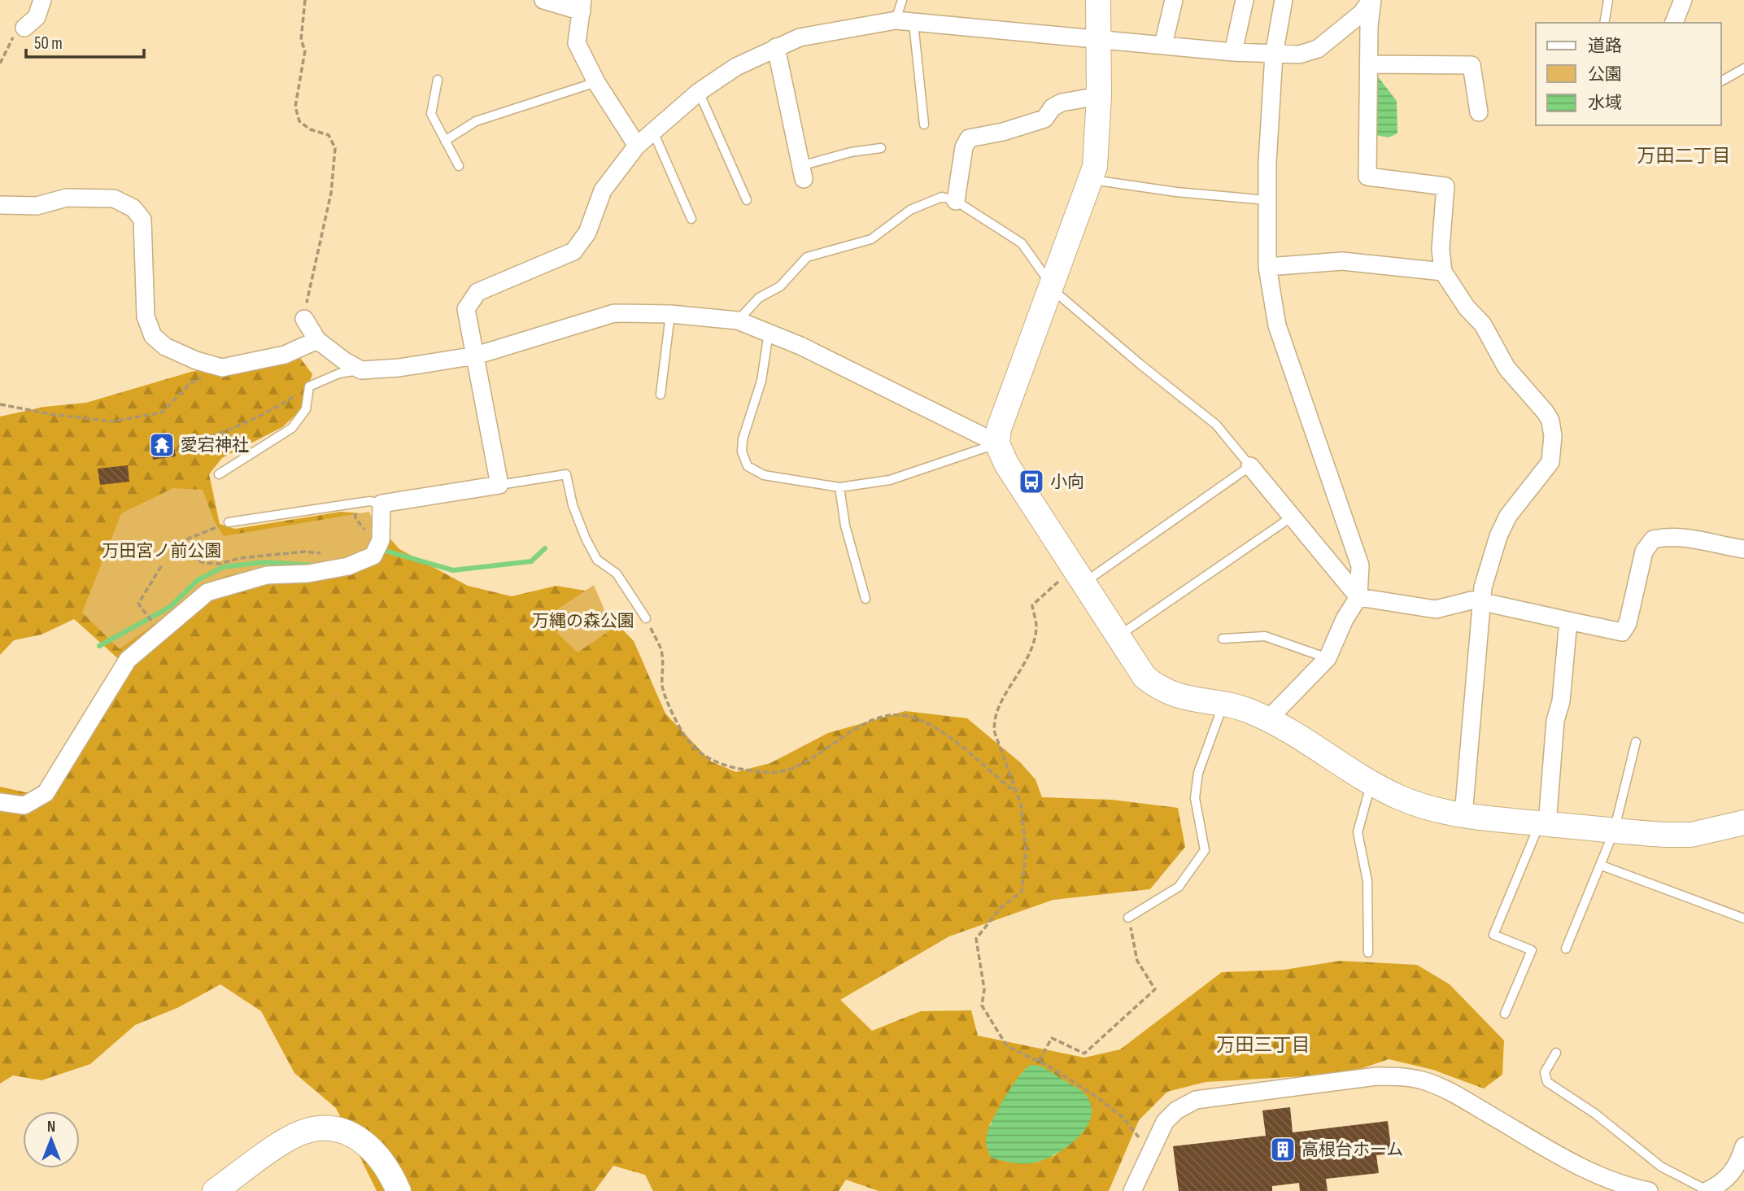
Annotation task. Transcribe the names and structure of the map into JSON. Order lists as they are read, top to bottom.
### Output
{
  "districts": ["万田二丁目", "万田三丁目"],
  "parks": ["万田宮ノ前公園", "万縄の森公園"],
  "places": {
    "temple": ["愛宕神社"],
    "bus stop": ["小向"],
    "building": ["高根台ホーム"]
  },
  "legend": ["道路", "公園", "水域"],
  "scale_bar": "50 m",
  "north": "top"
}
